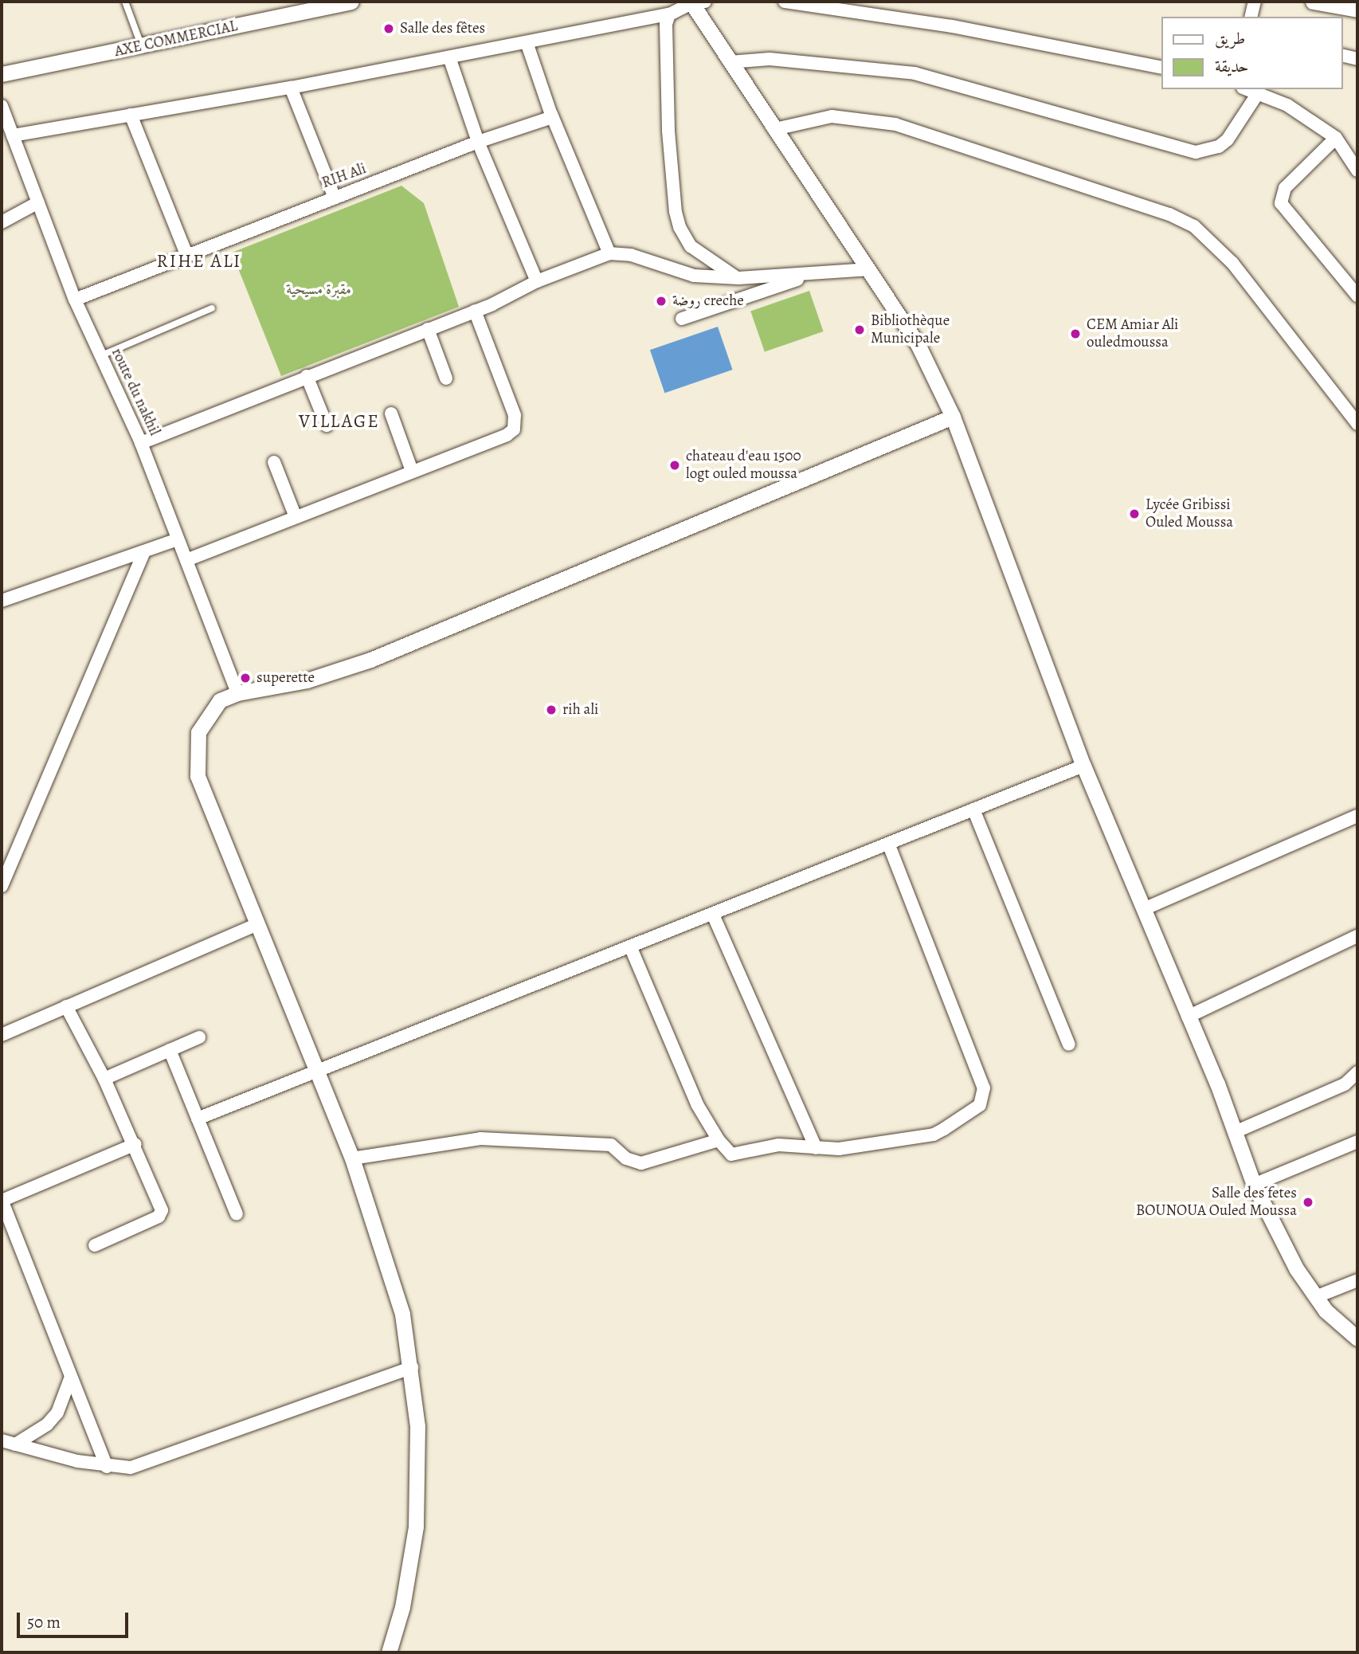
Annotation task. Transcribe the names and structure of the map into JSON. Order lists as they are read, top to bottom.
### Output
{
  "streets": {
    "street": ["AXE COMMERCIAL", "RIH Ali", "route du nakhil"]
  },
  "crossings": [
    ["RIH Ali", "route du nakhil"]
  ],
  "districts": ["RIHE ALI", "VILLAGE"],
  "parks": ["مقبرة مسيحية"],
  "places": [
    "Salle des fêtes",
    "روضة creche",
    "Bibliothèque Municipale",
    "CEM Amiar Ali ouledmoussa",
    "chateau d'eau 1500 logt ouled moussa",
    "Lycée Gribissi Ouled Moussa",
    "superette",
    "rih ali",
    "Salle des fetes BOUNOUA Ouled Moussa"
  ],
  "legend": ["طريق", "حديقة"],
  "scale_bar": "50 m"
}
